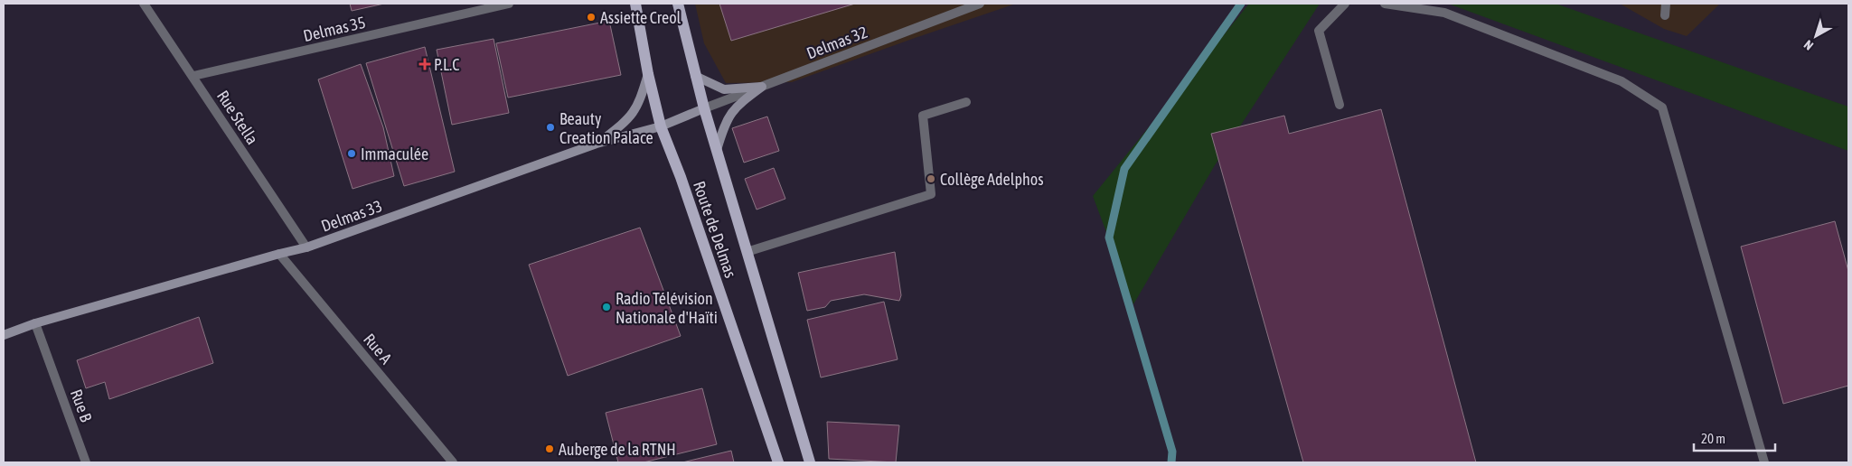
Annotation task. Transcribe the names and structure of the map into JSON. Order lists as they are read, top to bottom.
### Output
{
  "streets": {
    "main road": ["Delmas 33", "Route de Delmas"],
    "street": [
      "Delmas 35",
      "Delmas 32",
      "Rue Stella",
      "Rue A",
      "Rue B"
    ]
  },
  "crossings": [
    ["Delmas 35", "Rue Stella"],
    ["Delmas 32", "Delmas 33"],
    ["Delmas 32", "Route de Delmas"],
    ["Rue Stella", "Delmas 33"],
    ["Delmas 33", "Route de Delmas"],
    ["Delmas 33", "Rue A"],
    ["Delmas 33", "Rue B"]
  ],
  "places": {
    "other": [
      "Assiette Creol",
      "Beauty Creation Palace",
      "Immaculée",
      "Collège Adelphos",
      "Radio Télévision Nationale d'Haïti",
      "Auberge de la RTNH"
    ],
    "health": ["P.L.C"]
  },
  "scale_bar": "20 m",
  "north": "bottom left"
}
